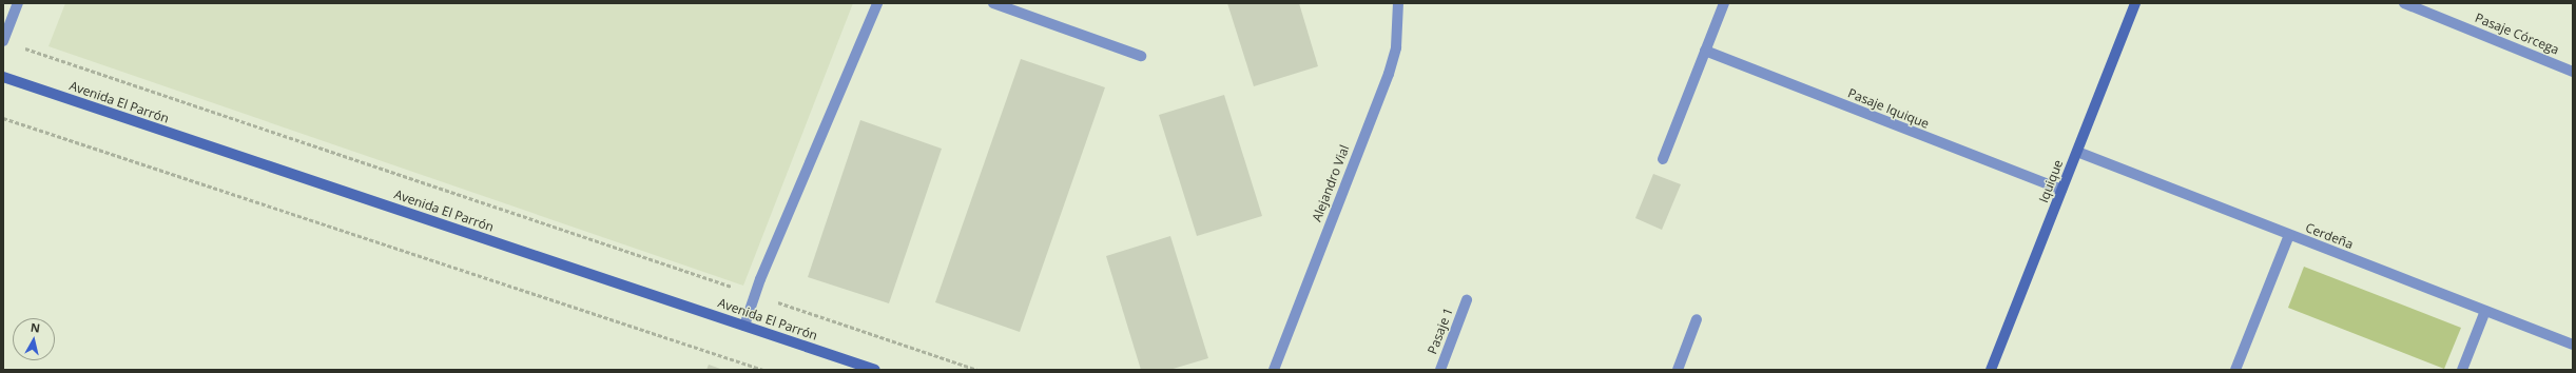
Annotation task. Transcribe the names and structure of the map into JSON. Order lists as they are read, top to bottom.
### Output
{
  "streets": {
    "main road": ["Avenida El Parrón", "Iquique"],
    "street": [
      "Pasaje Córcega",
      "Pasaje Iquique",
      "Alejandro Vial",
      "Cerdeña",
      "Pasaje 1"
    ]
  },
  "crossings": [
    ["Pasaje Iquique", "Iquique"],
    ["Iquique", "Cerdeña"]
  ],
  "north": "top"
}
